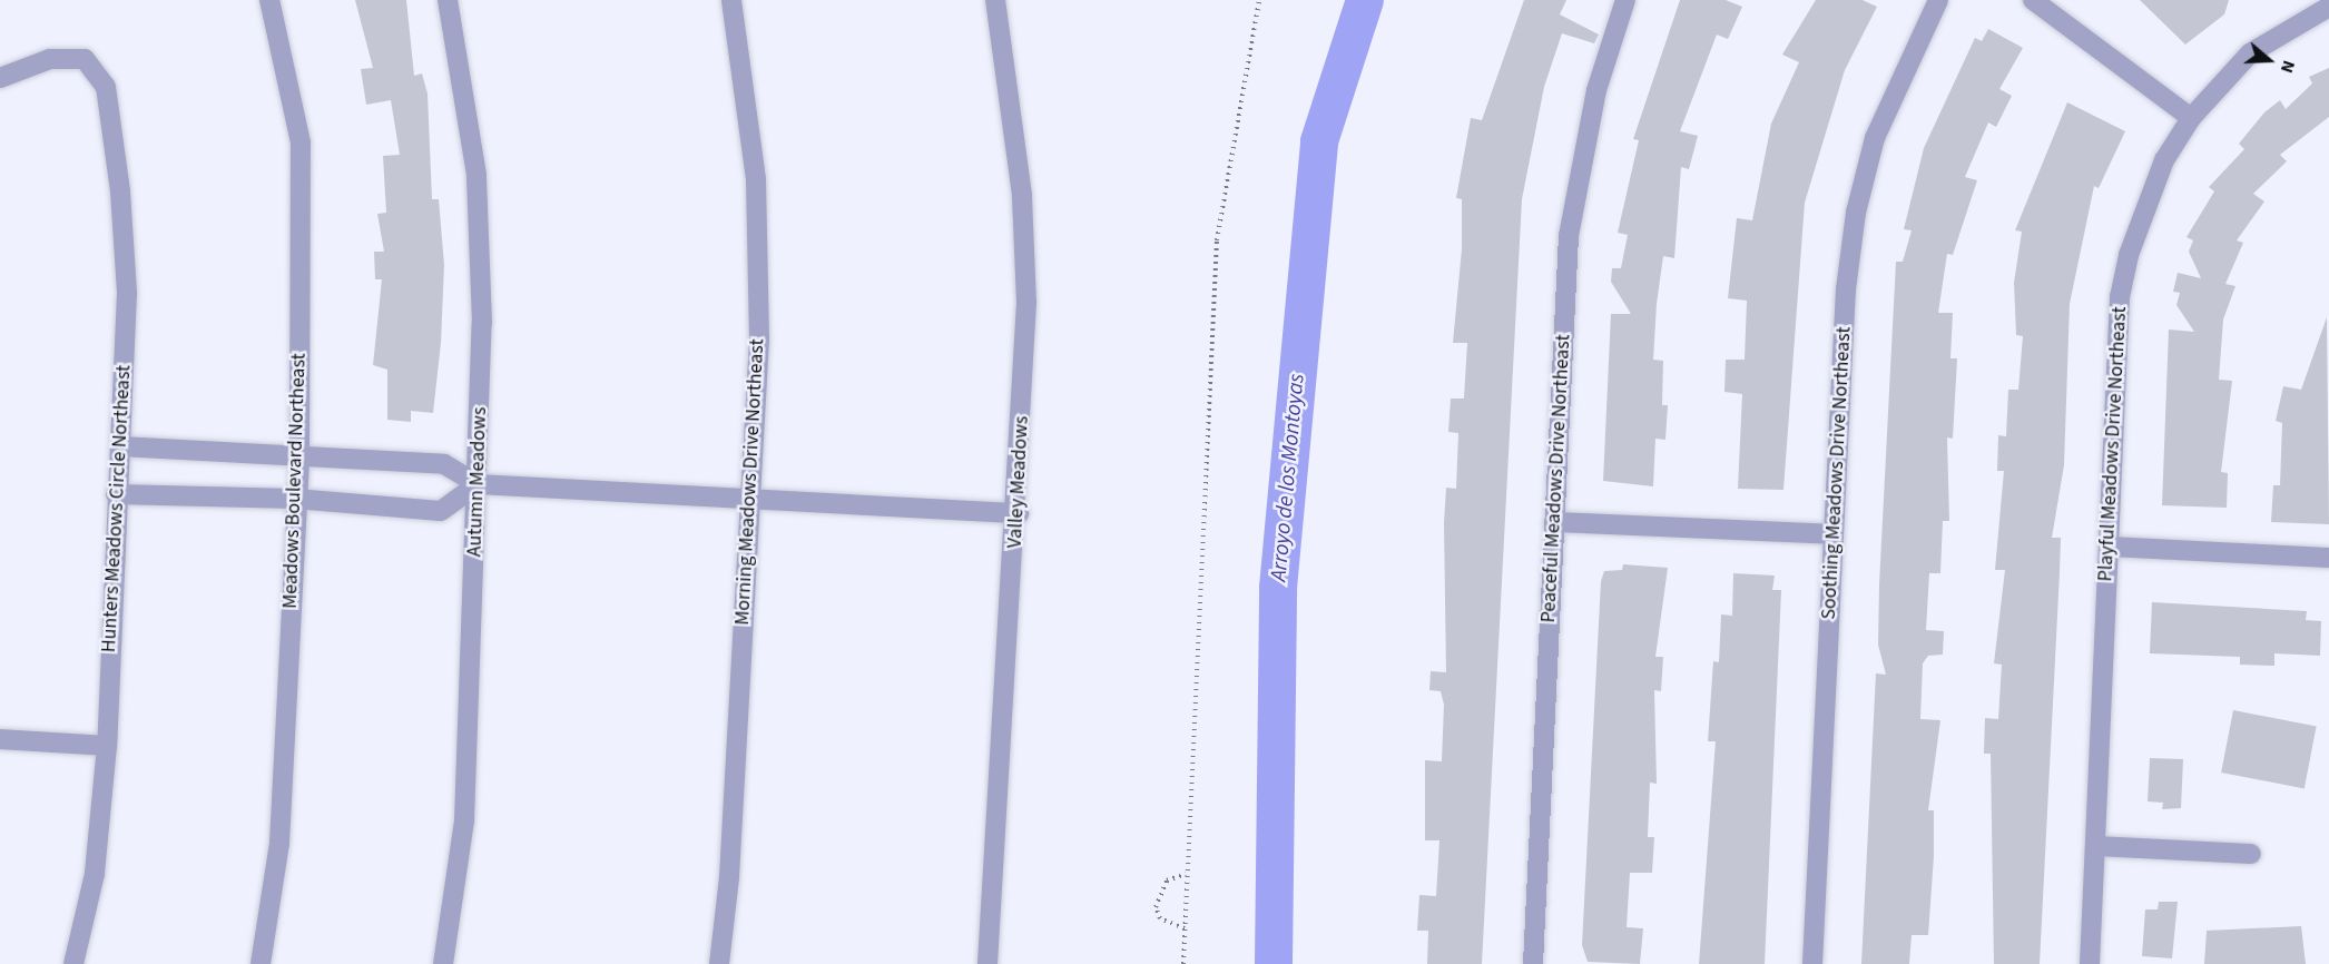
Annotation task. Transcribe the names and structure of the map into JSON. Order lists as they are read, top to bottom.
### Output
{
  "streets": {
    "street": [
      "Playful Meadows Drive Northeast",
      "Soothing Meadows Drive Northeast",
      "Peaceful Meadows Drive Northeast",
      "Meadows Boulevard Northeast",
      "Autumn Meadows",
      "Morning Meadows Drive Northeast",
      "Valley Meadows",
      "Hunters Meadows Circle Northeast"
    ]
  },
  "water": ["Arroyo de los Montoyas"],
  "north": "right"
}
